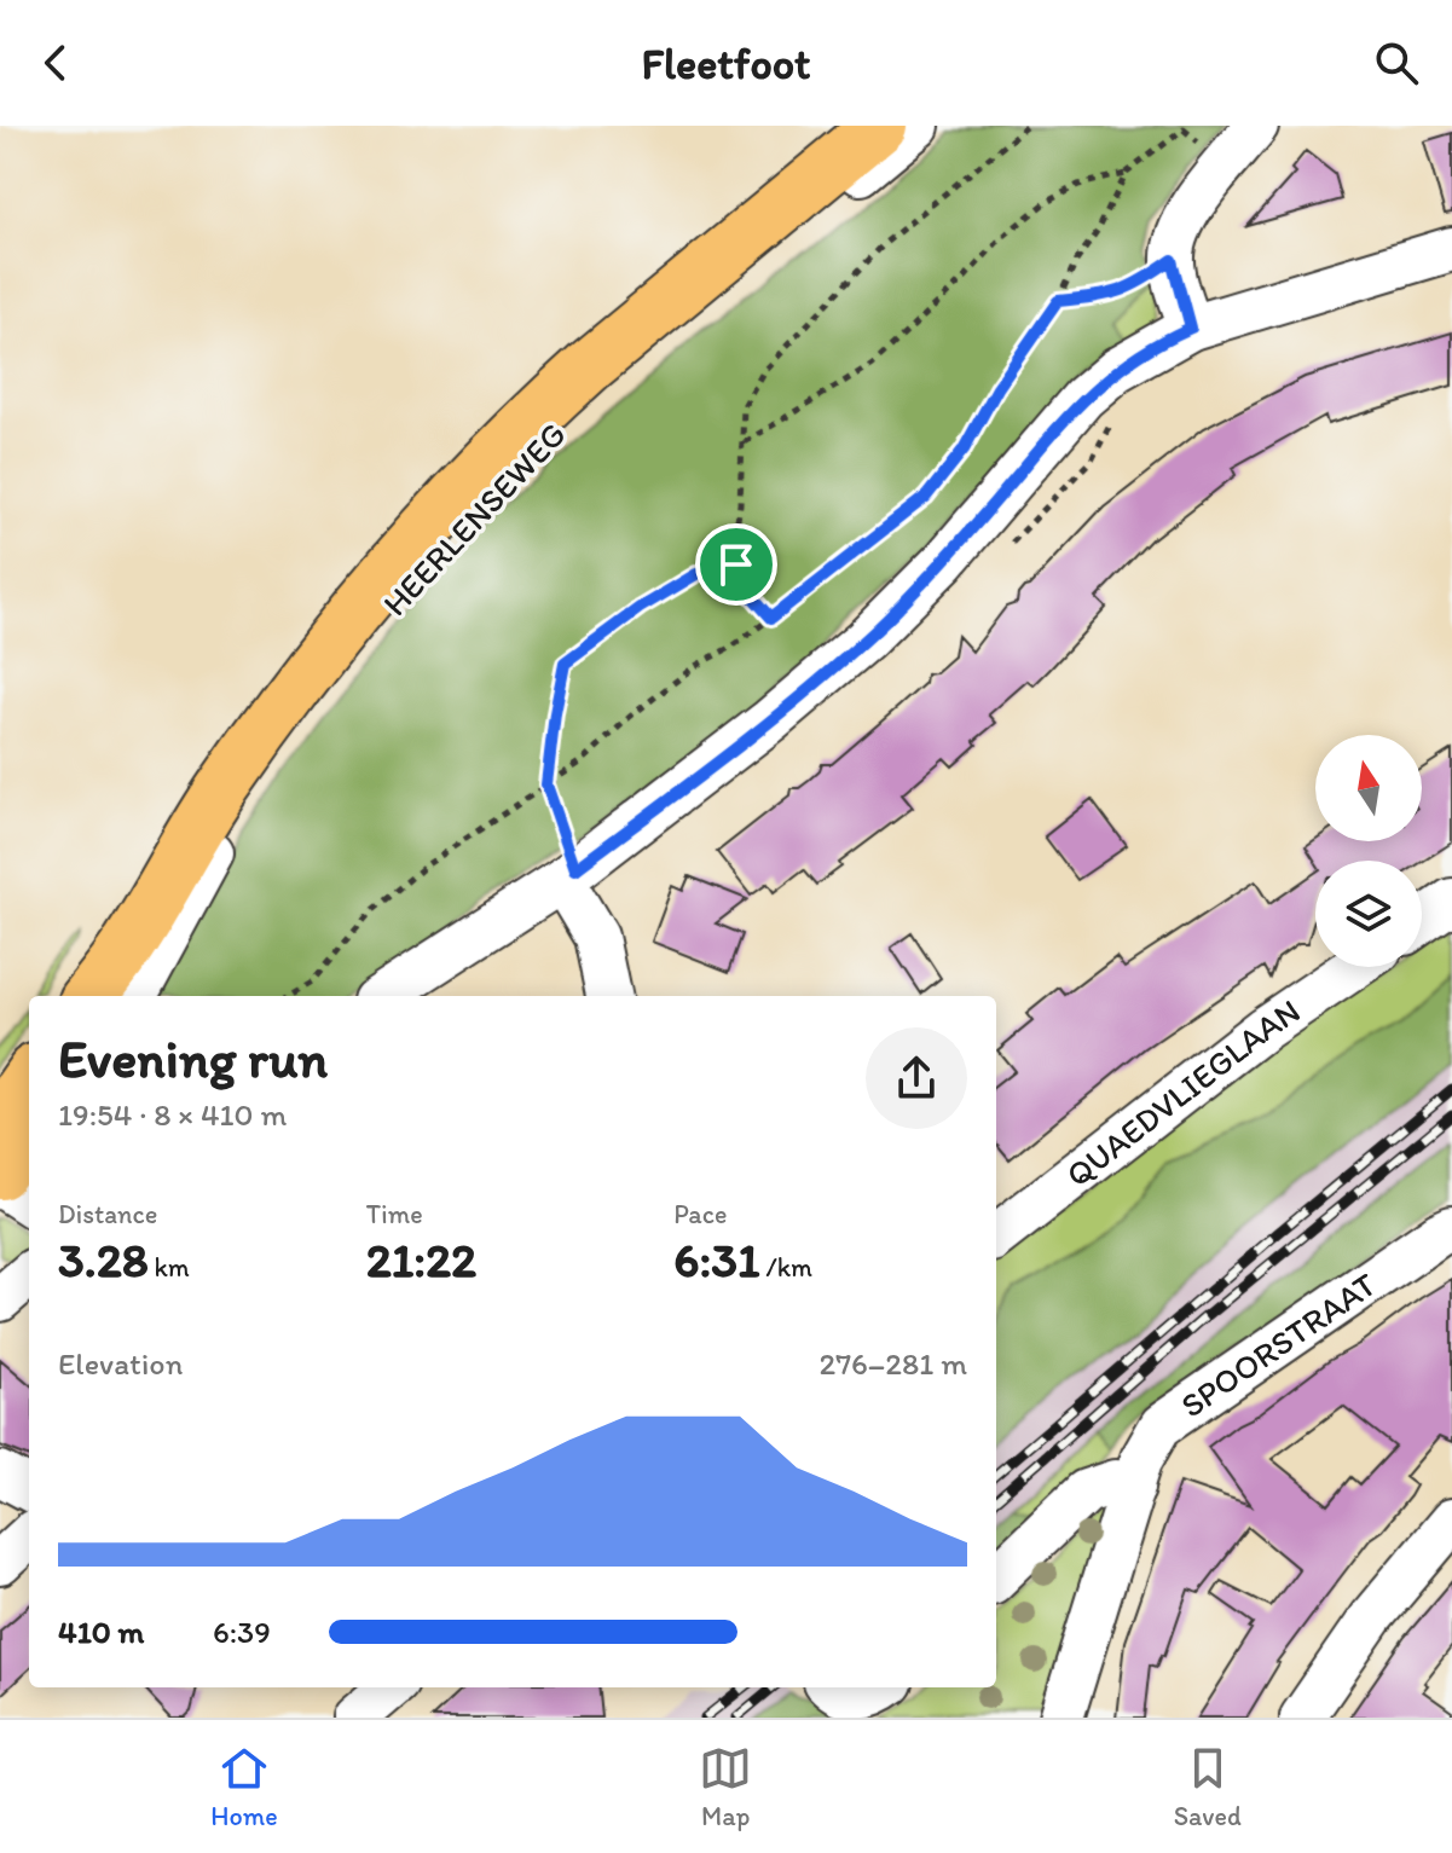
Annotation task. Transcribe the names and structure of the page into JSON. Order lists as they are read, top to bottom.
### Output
{
  "streets": {
    "main road": ["HEERLENSEWEG"],
    "street": ["QUAEDVLIEGLAAN", "SPOORSTRAAT"]
  },
  "north": "top",
  "page": {
    "header": "Fleetfoot",
    "heading": ["Evening run", "19:54 · 8 × 410 m"],
    "stats": [
      ["Distance", "3.28 km"],
      ["Time", "21:22"],
      ["Pace", "6:31 /km"]
    ],
    "chart": ["Elevation", "276–281 m"],
    "list": [
      {
        "name": "410 m",
        "note": "6:39"
      }
    ],
    "tabs": ["Home", "Map", "Saved"]
  }
}
